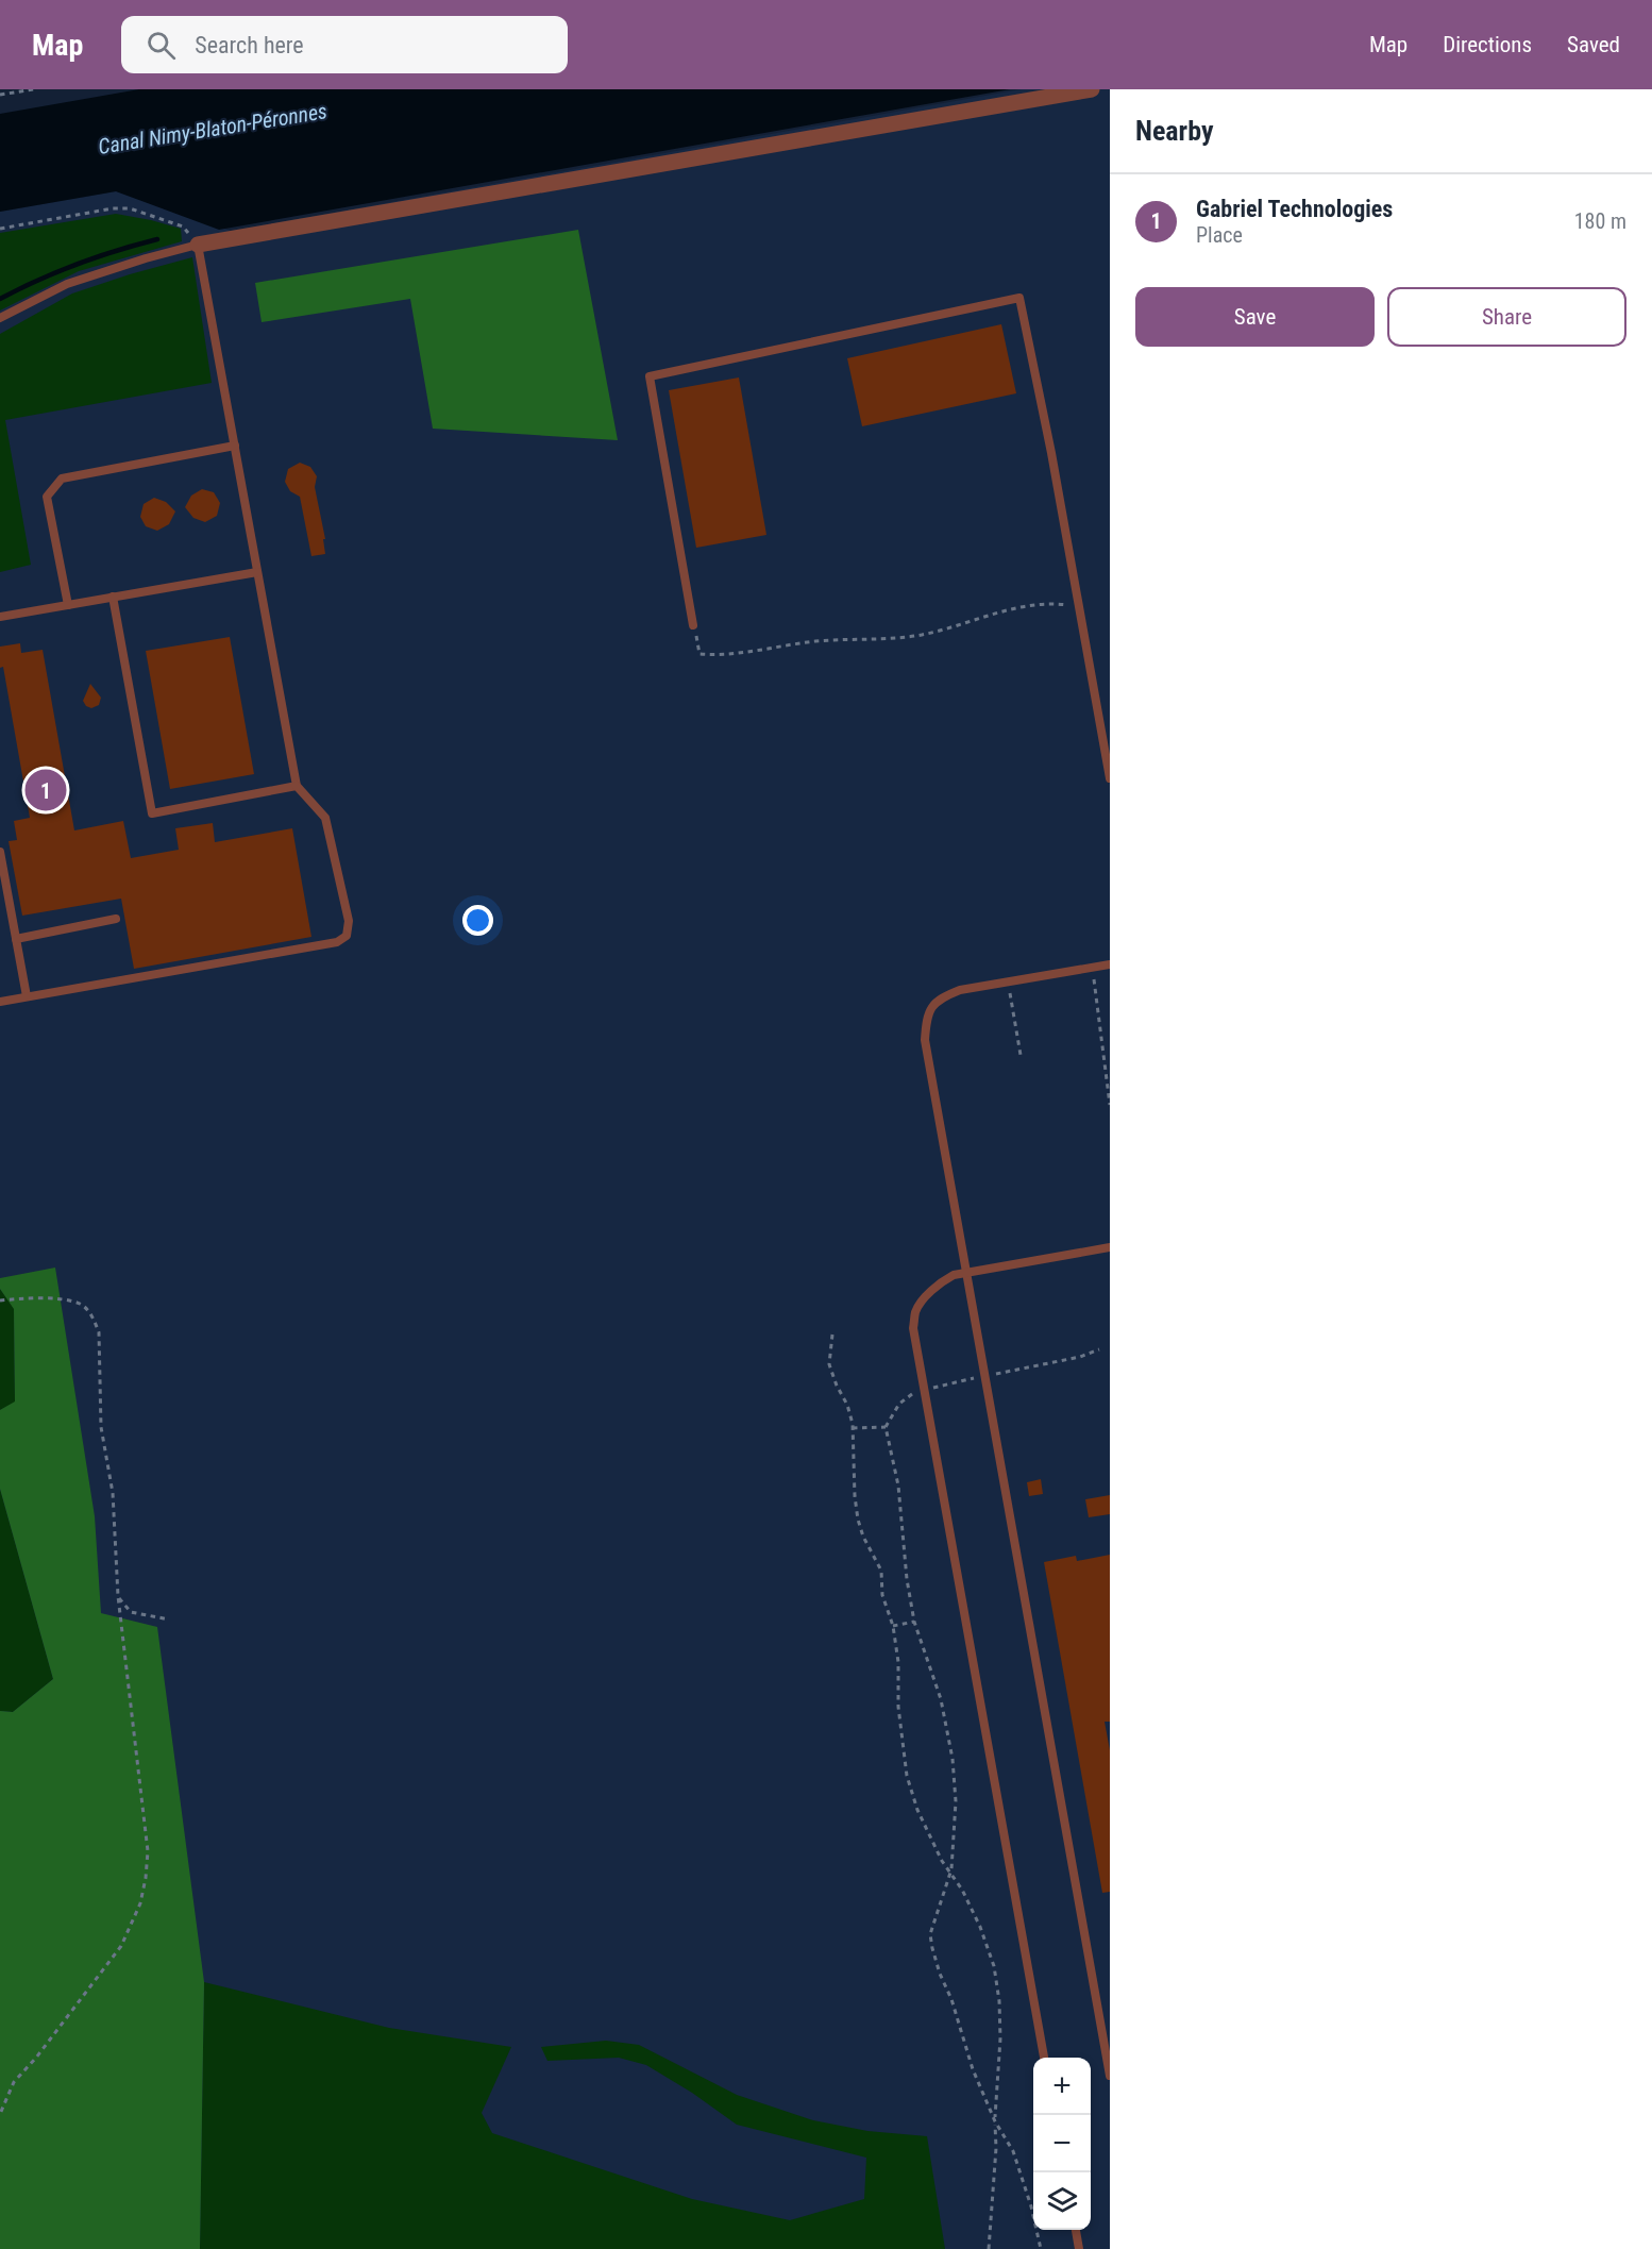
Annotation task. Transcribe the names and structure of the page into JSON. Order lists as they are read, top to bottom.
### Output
{
  "water": ["Canal Nimy-Blaton-Péronnes"],
  "page": {
    "header": "Map",
    "search": "Search here",
    "nav": ["Map", "Directions", "Saved"],
    "heading": "Nearby",
    "list": [
      {
        "mark": "1",
        "name": "Gabriel Technologies",
        "note": "Place",
        "value": "180 m"
      }
    ],
    "buttons": ["Save", "Share"],
    "pins": "1",
    "map_buttons": ["+", "−"]
  }
}
